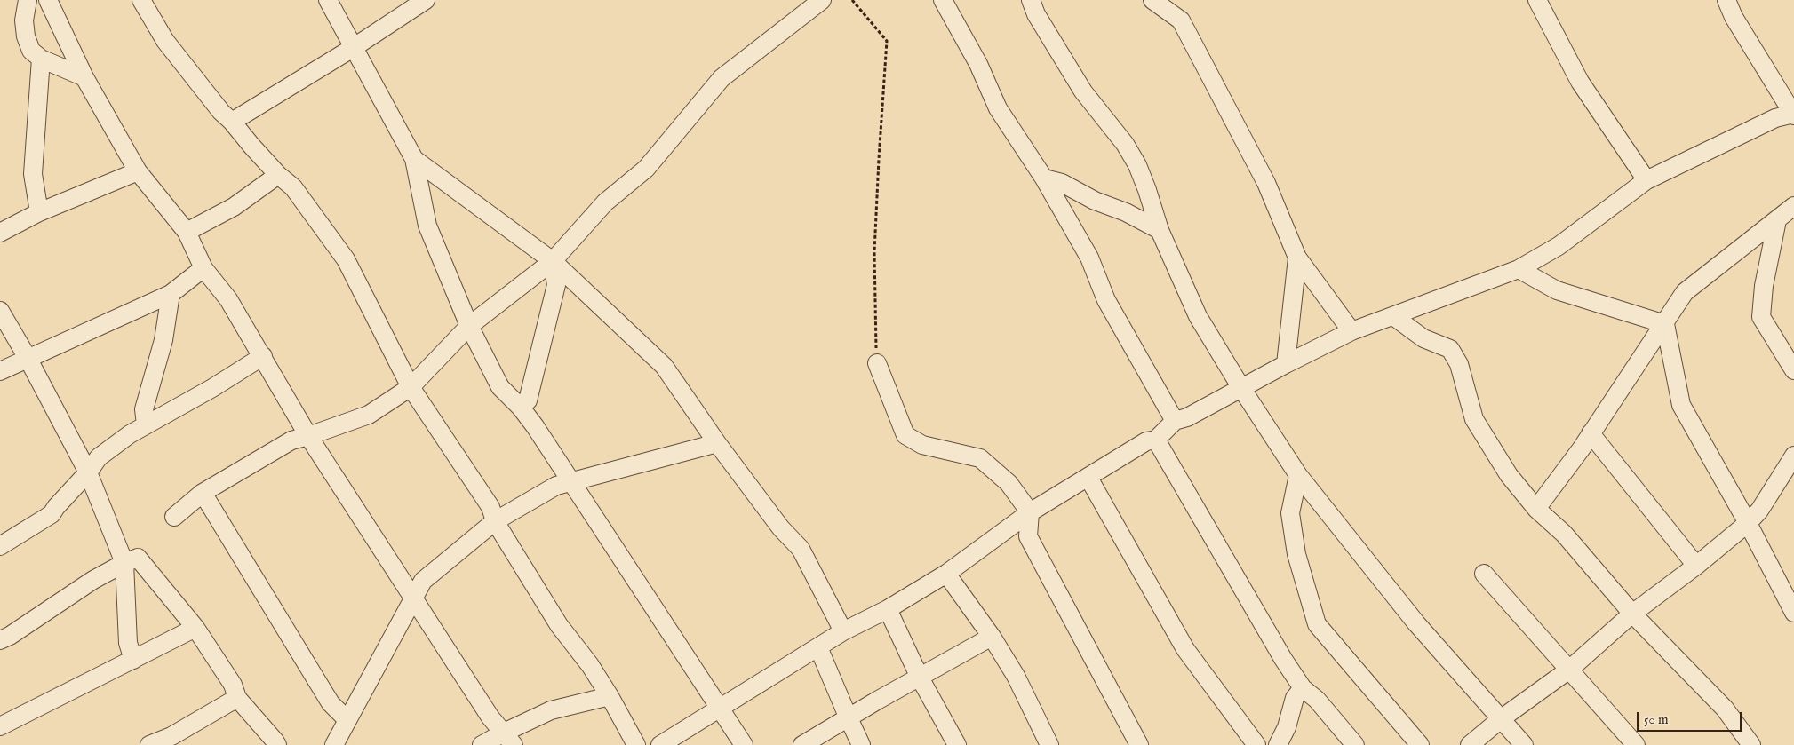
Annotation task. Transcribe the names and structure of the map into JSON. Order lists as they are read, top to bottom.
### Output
{
  "scale_bar": "50 m"
}
